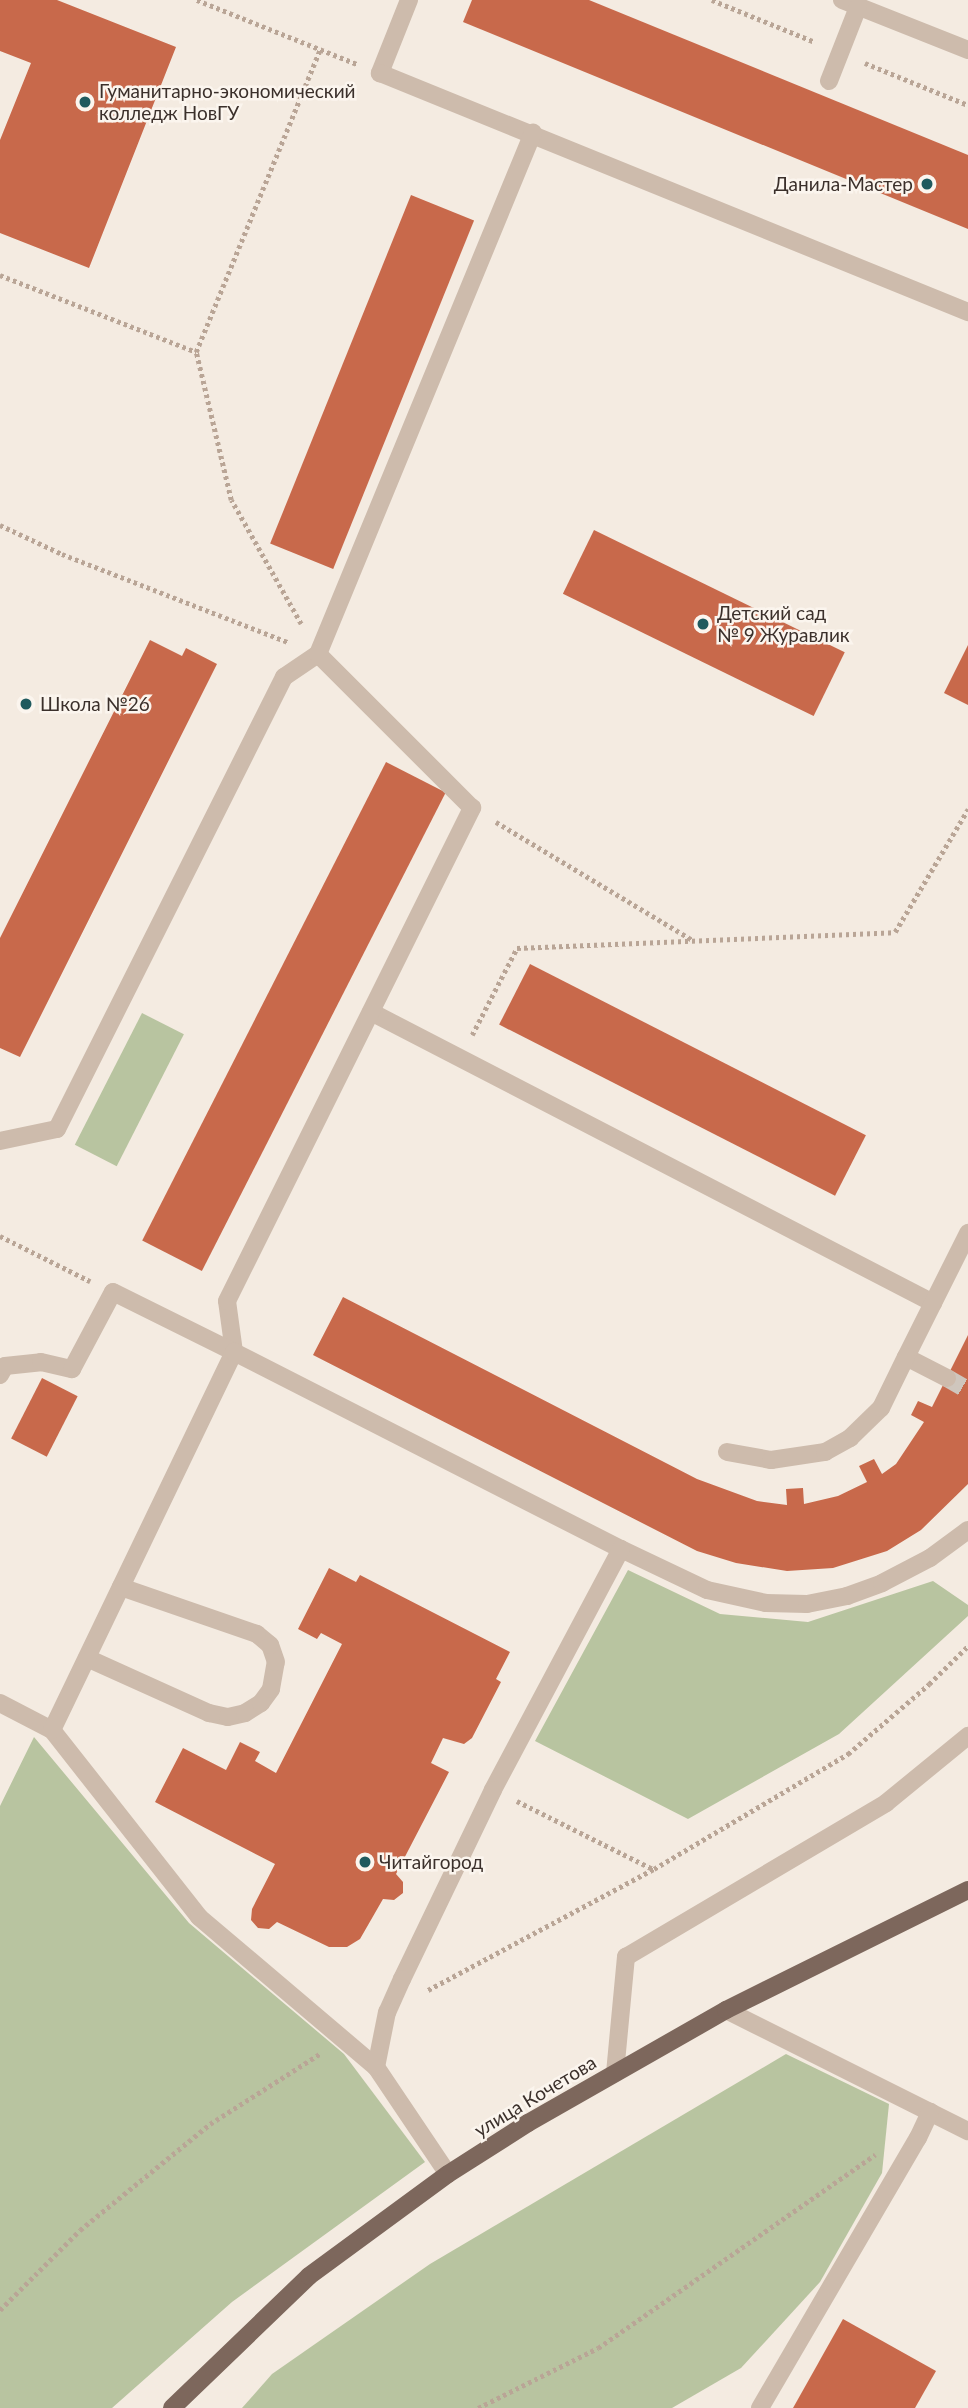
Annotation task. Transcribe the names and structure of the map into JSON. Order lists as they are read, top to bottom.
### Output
{
  "streets": {
    "main road": ["улица Кочетова"]
  },
  "places": [
    "Гуманитарно-экономический колледж НовГУ",
    "Данила-Мастер",
    "Детский сад № 9 Журавлик",
    "Школа №26",
    "Читайгород"
  ]
}
